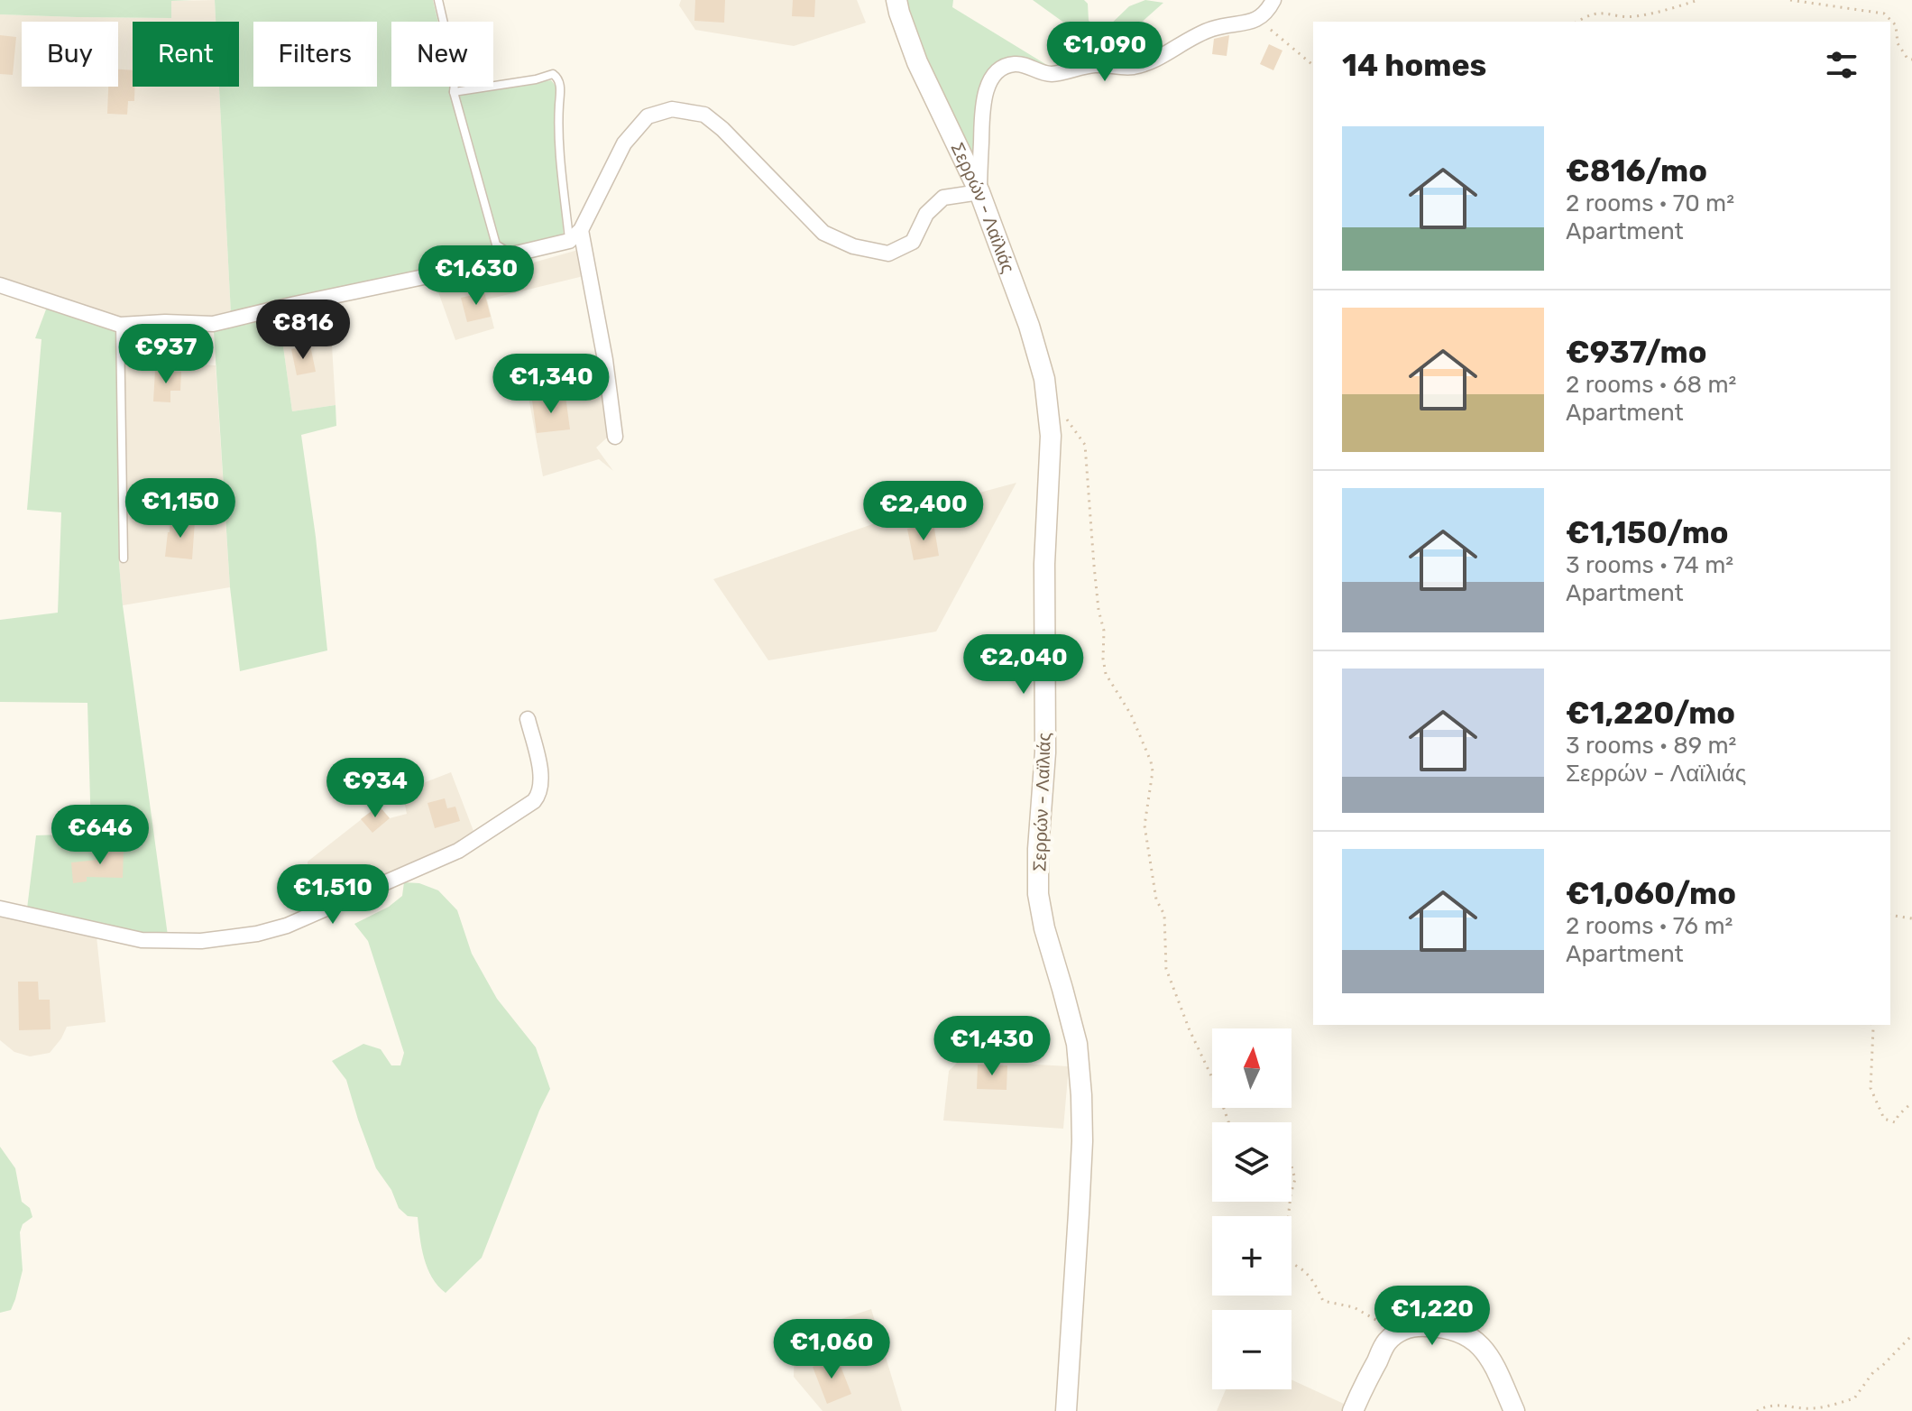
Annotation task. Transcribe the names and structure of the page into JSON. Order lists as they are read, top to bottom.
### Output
{
  "streets": {
    "main road": ["Σερρών - Λαϊλιάς"]
  },
  "north": "top",
  "page": {
    "price": [
      "€1,090",
      "€1,630",
      "€816",
      "€937",
      "€1,340",
      "€1,150",
      "€2,400",
      "€2,040",
      "€934",
      "€646",
      "€1,510",
      "€1,430",
      "€1,220",
      "€1,060"
    ],
    "chip": [
      "Buy",
      "Rent",
      "Filters",
      "New"
    ],
    "heading": "14 homes",
    "list": [
      {
        "name": "€816/mo",
        "note": "2 rooms · 70 m² · Apartment"
      },
      {
        "name": "€937/mo",
        "note": "2 rooms · 68 m² · Apartment"
      },
      {
        "name": "€1,150/mo",
        "note": "3 rooms · 74 m² · Apartment"
      },
      {
        "name": "€1,220/mo",
        "note": "3 rooms · 89 m² · Σερρών - Λαϊλιάς"
      },
      {
        "name": "€1,060/mo",
        "note": "2 rooms · 76 m² · Apartment"
      }
    ],
    "map_buttons": ["+", "−"]
  }
}
